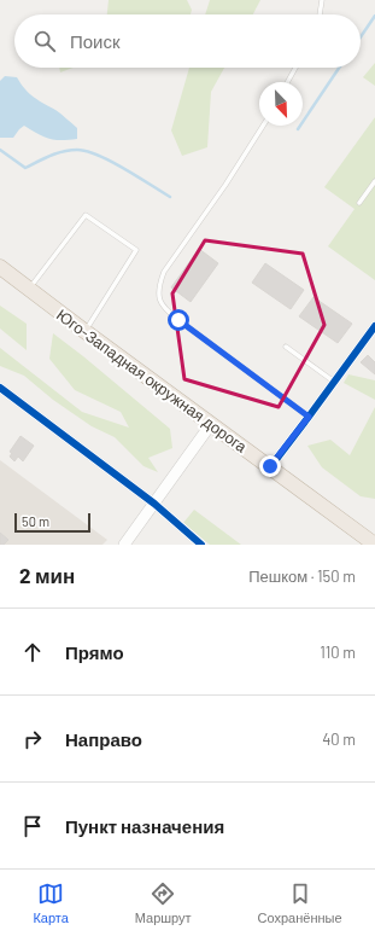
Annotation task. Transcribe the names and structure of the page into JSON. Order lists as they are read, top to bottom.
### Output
{
  "streets": {
    "highway": ["Юго-Западная окружная дорога"]
  },
  "scale_bar": "50 m",
  "north": "bottom right",
  "page": {
    "search": "Поиск",
    "scale": "50 m",
    "heading": ["2 мин", "Пешком · 150 m"],
    "list": [
      ["Прямо", "110 m"],
      ["Направо", "40 m"],
      "Пункт назначения"
    ],
    "nav": ["Карта", "Маршрут", "Сохранённые"]
  }
}
